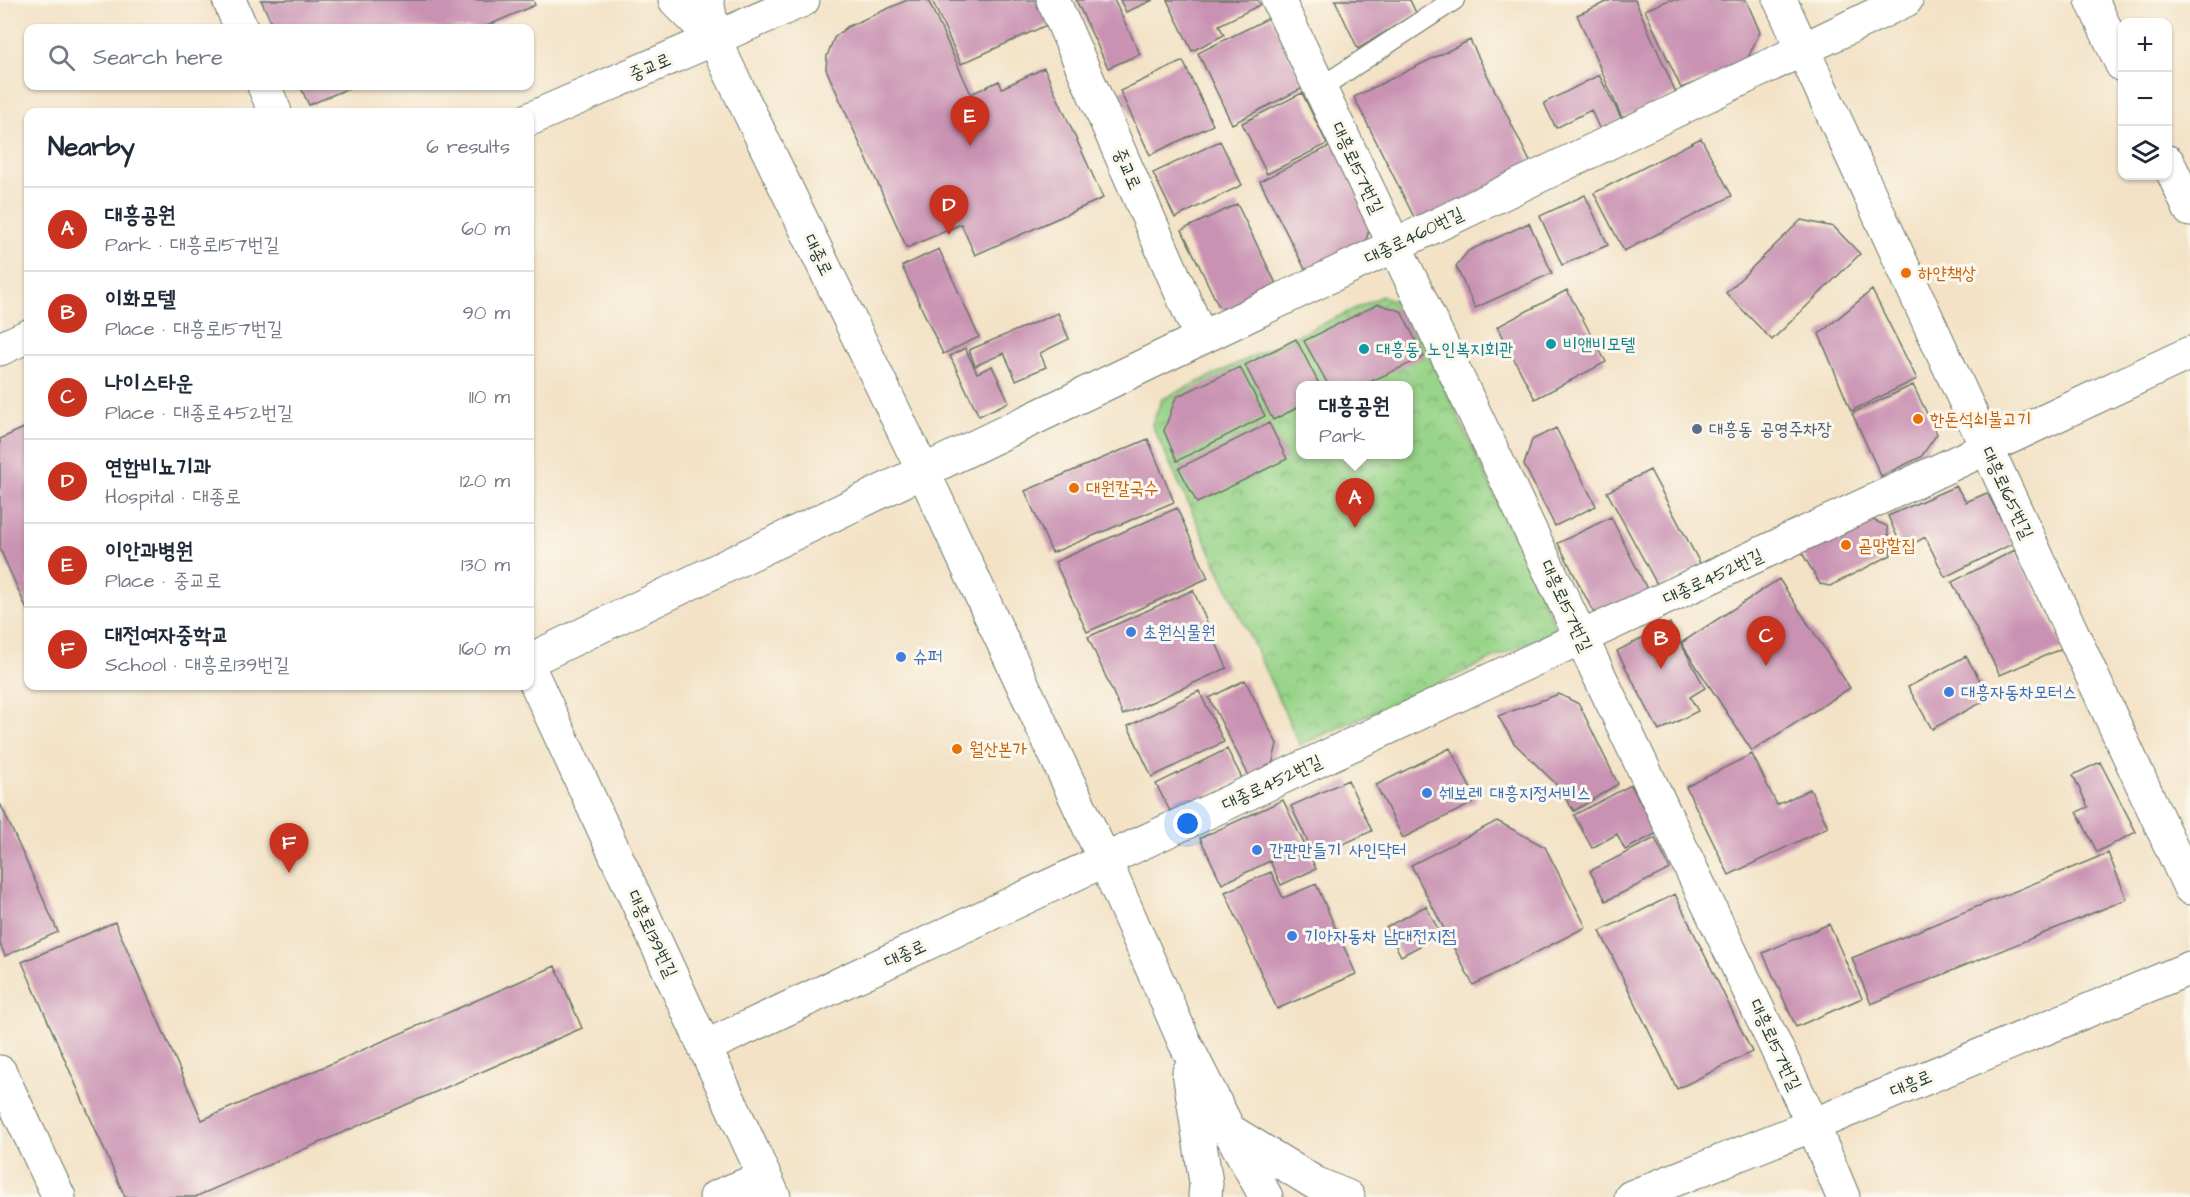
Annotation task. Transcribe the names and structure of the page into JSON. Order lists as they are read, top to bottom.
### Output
{
  "streets": {
    "street": [
      "중교로",
      "대흥로157번길",
      "대종로460번길",
      "대종로",
      "대흥로165번길",
      "대종로452번길",
      "대흥로139번길",
      "대흥로"
    ]
  },
  "crossings": [
    ["중교로", "대종로460번길"],
    ["중교로", "대종로"],
    ["대흥로157번길", "대종로460번길"],
    ["대흥로157번길", "대종로452번길"],
    ["대흥로157번길", "대흥로"],
    ["대종로460번길", "대종로"],
    ["대종로460번길", "대흥로165번길"],
    ["대종로", "대종로452번길"],
    ["대종로", "대흥로139번길"],
    ["대흥로165번길", "대종로452번길"]
  ],
  "places": [
    "하얀책상",
    "비앤비모텔",
    "대흥동 노인복지회관",
    "한돈석쇠불고기",
    "대흥동 공영주차장",
    "대원칼국수",
    "곧망할집",
    "초원식물원",
    "슈퍼",
    "대흥자동차모터스",
    "월산본가",
    "쉐보레 대흥지정서비스",
    "간판만들기 사인닥터",
    "기아자동차 남대전지점"
  ],
  "page": {
    "map_buttons": ["+", "−"],
    "search": "Search here",
    "pins": [
      "E",
      "D",
      "A",
      "C",
      "B",
      "F"
    ],
    "heading": ["Nearby", "6 results"],
    "list": [
      {
        "mark": "A",
        "name": "대흥공원",
        "note": "Park · 대흥로157번길",
        "value": "60 m"
      },
      {
        "mark": "B",
        "name": "이화모텔",
        "note": "Place · 대흥로157번길",
        "value": "90 m"
      },
      {
        "mark": "C",
        "name": "나이스타운",
        "note": "Place · 대종로452번길",
        "value": "110 m"
      },
      {
        "mark": "D",
        "name": "연합비뇨기과",
        "note": "Hospital · 대종로",
        "value": "120 m"
      },
      {
        "mark": "E",
        "name": "이안과병원",
        "note": "Place · 중교로",
        "value": "130 m"
      },
      {
        "mark": "F",
        "name": "대전여자중학교",
        "note": "School · 대흥로139번길",
        "value": "160 m"
      }
    ],
    "popup": ["대흥공원", "Park"]
  }
}
